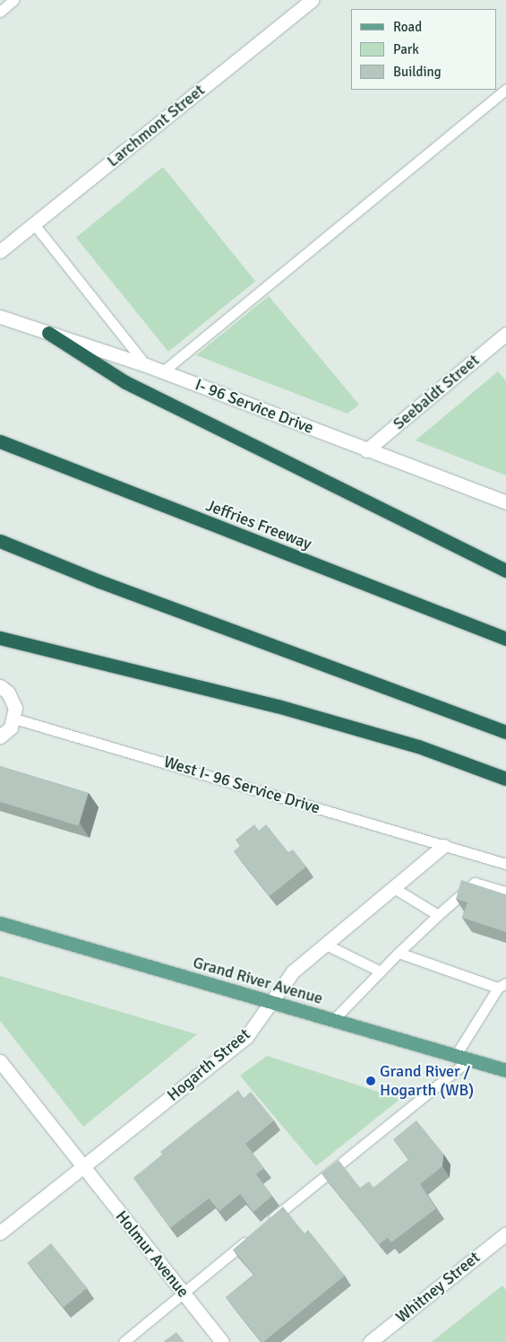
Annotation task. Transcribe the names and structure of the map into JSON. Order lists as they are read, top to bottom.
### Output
{
  "streets": {
    "highway": ["Jeffries Freeway"],
    "main road": ["Grand River Avenue"],
    "street": [
      "Larchmont Street",
      "Seebaldt Street",
      "I- 96 Service Drive",
      "Hogarth Street",
      "Holmur Avenue",
      "Whitney Street"
    ],
    "lane": ["West I- 96 Service Drive"]
  },
  "crossings": [
    ["Seebaldt Street", "I- 96 Service Drive"],
    ["West I- 96 Service Drive", "Hogarth Street"],
    ["Grand River Avenue", "Hogarth Street"],
    ["Hogarth Street", "Holmur Avenue"]
  ],
  "places": ["Grand River / Hogarth (WB)"],
  "legend": ["Road", "Park", "Building"]
}
